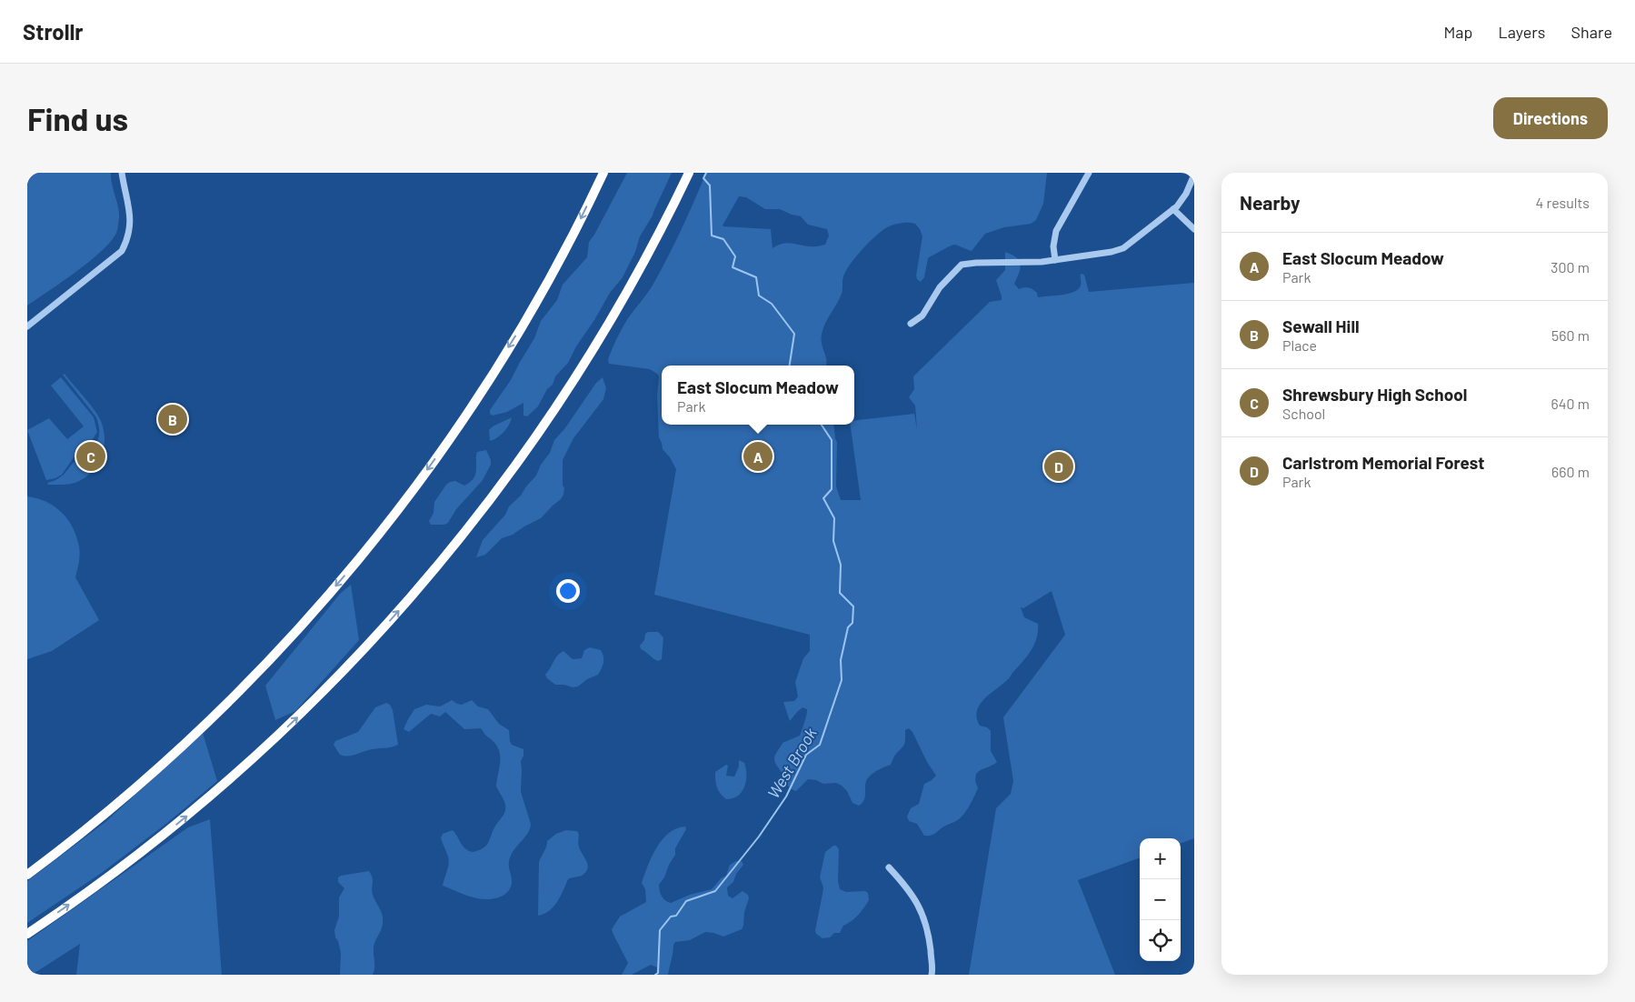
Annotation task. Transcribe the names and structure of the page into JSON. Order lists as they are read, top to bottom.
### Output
{
  "water": ["West Brook"],
  "page": {
    "header": "Strollr",
    "nav": ["Map", "Layers", "Share"],
    "buttons": "Directions",
    "title": "Find us",
    "heading": ["Nearby", "4 results"],
    "list": [
      {
        "mark": "A",
        "name": "East Slocum Meadow",
        "note": "Park",
        "value": "300 m"
      },
      {
        "mark": "B",
        "name": "Sewall Hill",
        "note": "Place",
        "value": "560 m"
      },
      {
        "mark": "C",
        "name": "Shrewsbury High School",
        "note": "School",
        "value": "640 m"
      },
      {
        "mark": "D",
        "name": "Carlstrom Memorial Forest",
        "note": "Park",
        "value": "660 m"
      }
    ],
    "popup": ["East Slocum Meadow", "Park"],
    "pins": [
      "B",
      "A",
      "C",
      "D"
    ],
    "map_buttons": ["+", "−"]
  }
}
